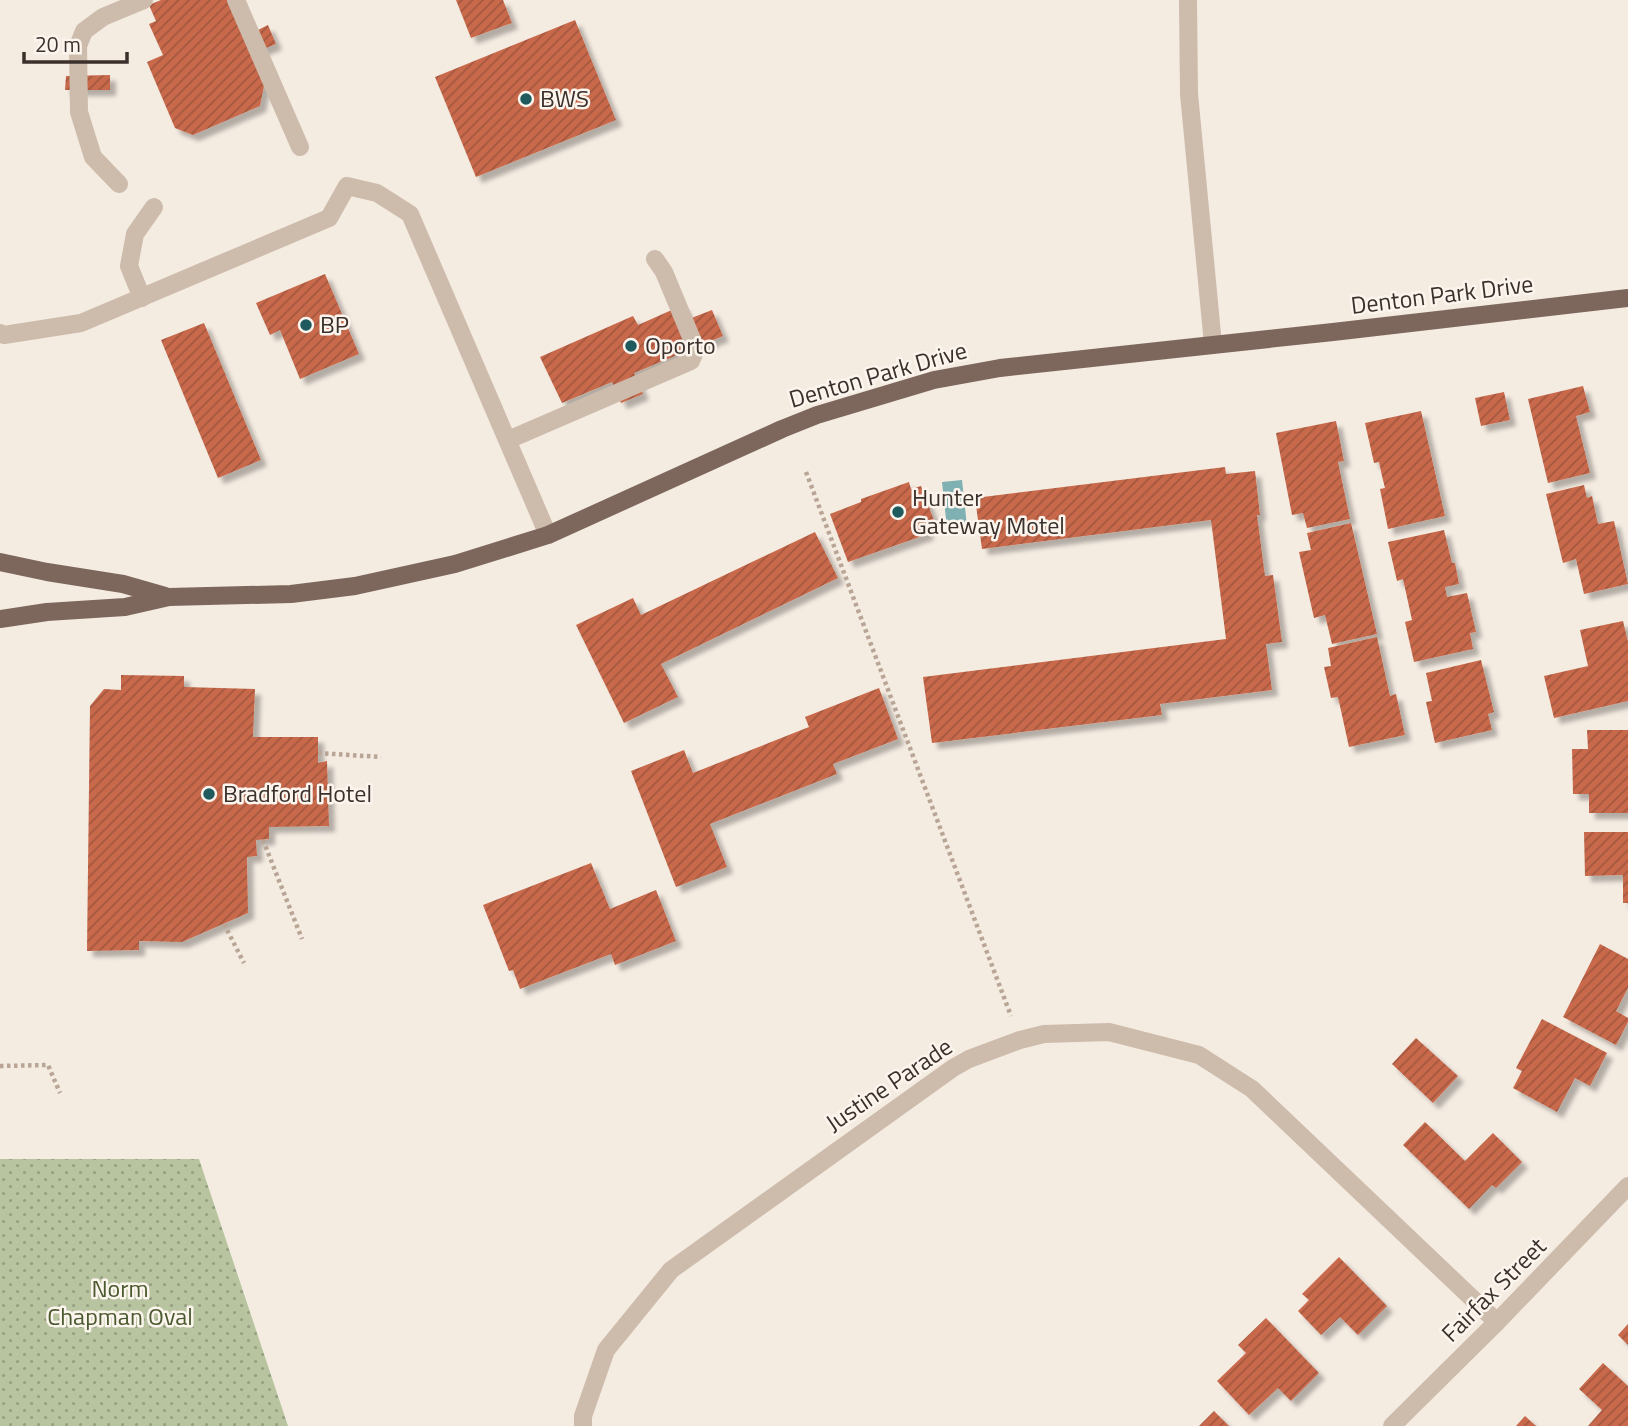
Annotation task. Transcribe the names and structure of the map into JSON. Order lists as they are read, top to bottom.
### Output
{
  "streets": {
    "main road": ["Denton Park Drive"],
    "street": ["Justine Parade", "Fairfax Street"]
  },
  "crossings": [
    ["Justine Parade", "Fairfax Street"]
  ],
  "parks": ["Norm Chapman Oval"],
  "places": [
    "BWS",
    "BP",
    "Oporto",
    "Hunter Gateway Motel",
    "Bradford Hotel"
  ],
  "scale_bar": "20 m"
}
